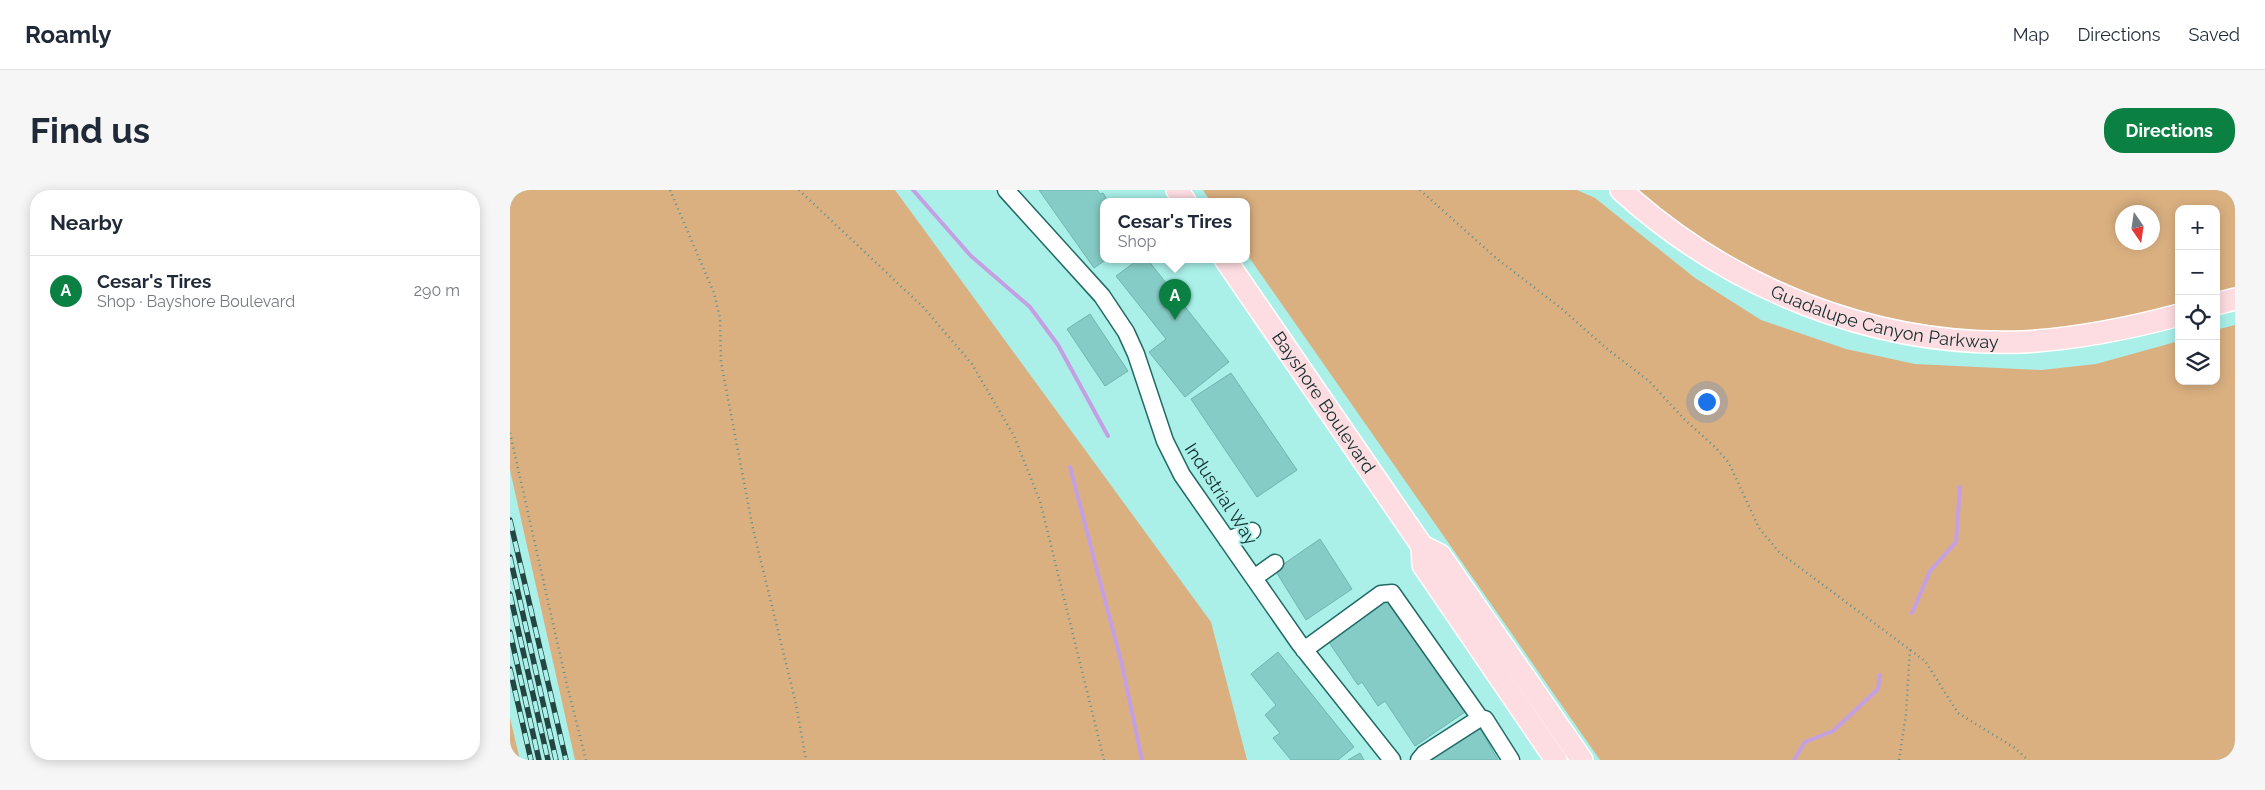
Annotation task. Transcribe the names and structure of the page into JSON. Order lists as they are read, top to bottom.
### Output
{
  "streets": {
    "main road": ["Guadalupe Canyon Parkway", "Bayshore Boulevard"],
    "street": ["Industrial Way"]
  },
  "north": "bottom",
  "page": {
    "header": "Roamly",
    "nav": ["Map", "Directions", "Saved"],
    "buttons": "Directions",
    "title": "Find us",
    "heading": "Nearby",
    "popup": ["Cesar's Tires", "Shop"],
    "map_buttons": ["+", "−"],
    "list": [
      {
        "mark": "A",
        "name": "Cesar's Tires",
        "note": "Shop · Bayshore Boulevard",
        "value": "290 m"
      }
    ],
    "pins": "A"
  }
}
